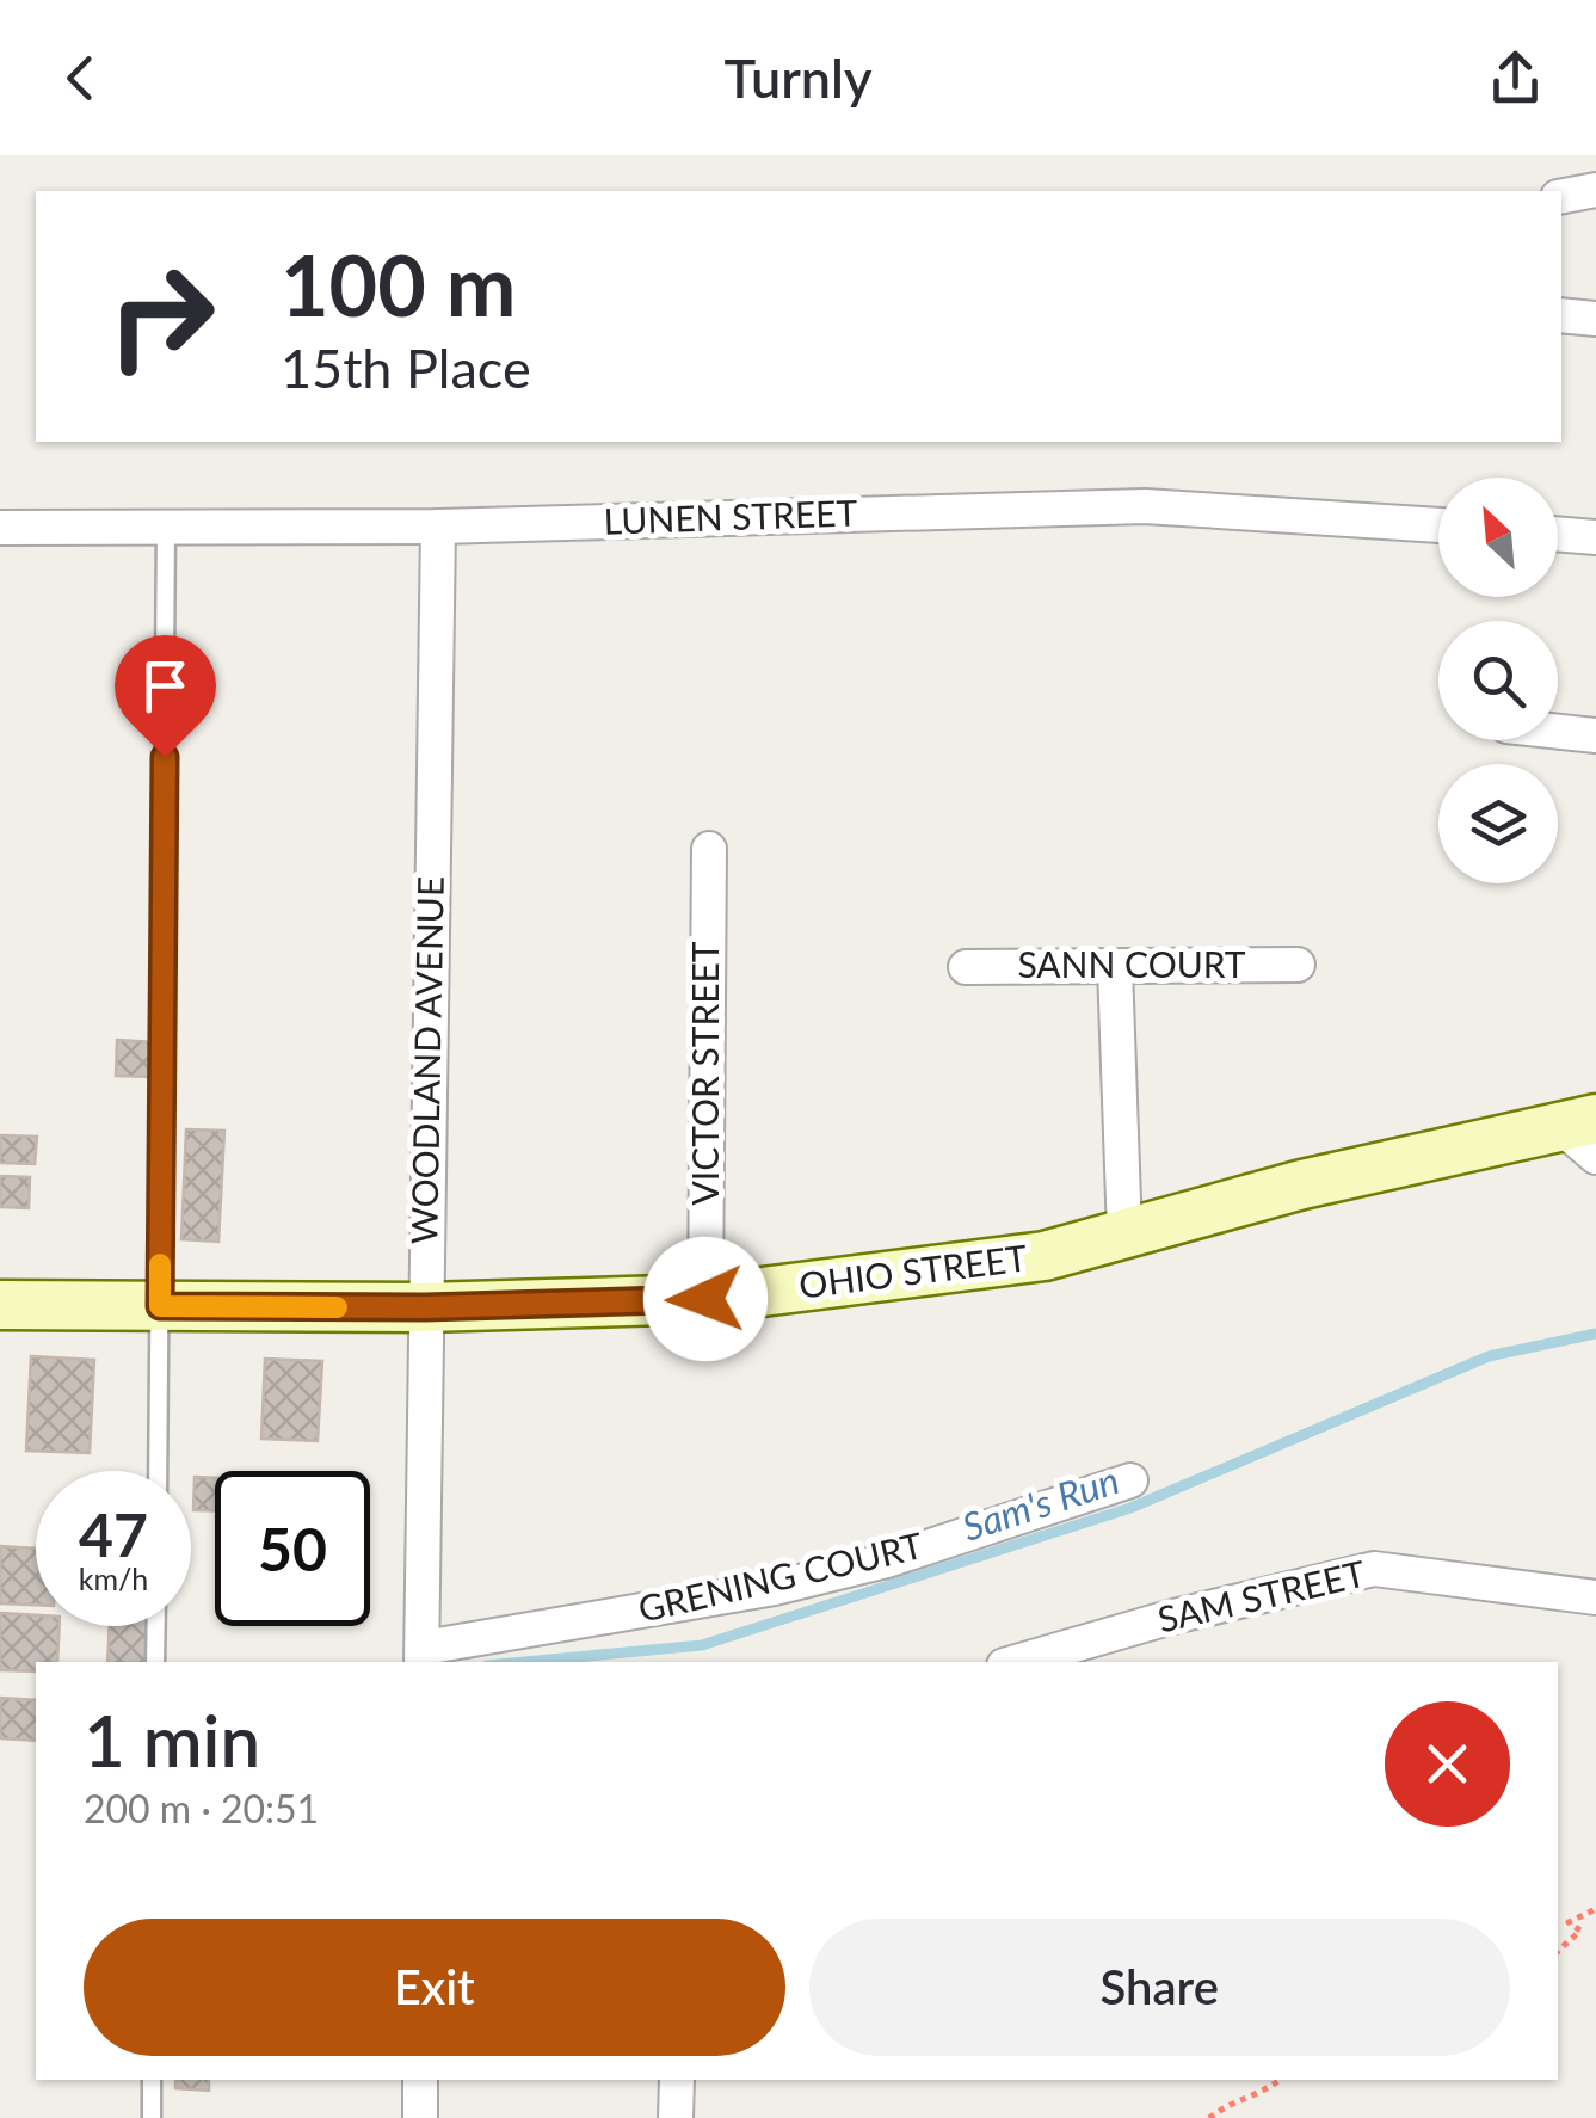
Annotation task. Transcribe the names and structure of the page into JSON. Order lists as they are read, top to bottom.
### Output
{
  "streets": {
    "main road": ["OHIO STREET"],
    "street": [
      "LUNEN STREET",
      "SANN COURT",
      "WOODLAND AVENUE",
      "VICTOR STREET",
      "GRENING COURT",
      "SAM STREET"
    ]
  },
  "crossings": [
    ["LUNEN STREET", "WOODLAND AVENUE"],
    ["WOODLAND AVENUE", "OHIO STREET"],
    ["WOODLAND AVENUE", "GRENING COURT"],
    ["VICTOR STREET", "OHIO STREET"]
  ],
  "water": ["Sam's Run"],
  "north": "top left",
  "page": {
    "header": "Turnly",
    "turn": ["100 m", "15th Place"],
    "speed": "47 km/h",
    "limit": "50",
    "heading": ["1 min", "200 m · 20:51"],
    "buttons": ["Exit", "Share"]
  }
}
